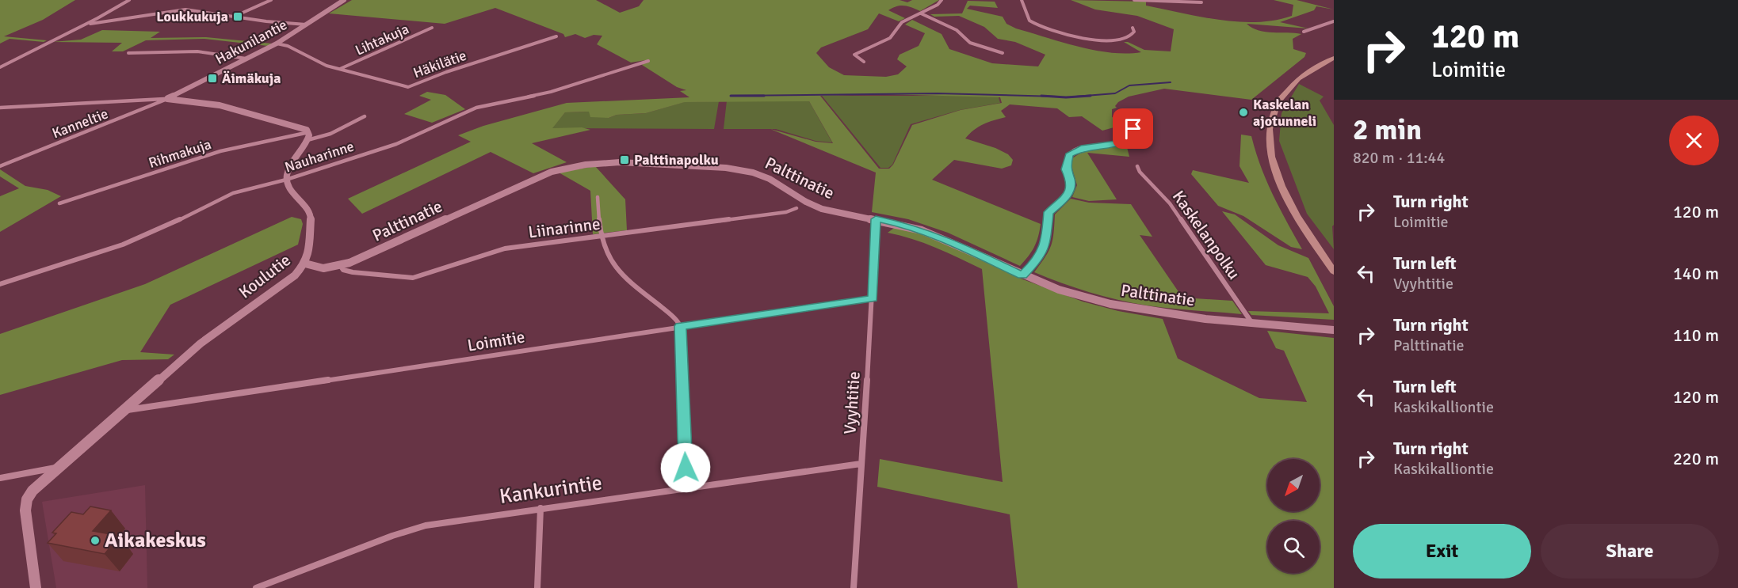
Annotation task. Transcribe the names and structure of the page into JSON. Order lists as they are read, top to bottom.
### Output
{
  "streets": {
    "street": [
      "Lihtakuja",
      "Hakunilantie",
      "Häkilätie",
      "Kanneltie",
      "Rihmakuja",
      "Nauharinne",
      "Palttinatie",
      "Liinarinne",
      "Kaskelanpolku",
      "Koulutie",
      "Loimitie",
      "Vyyhtitie",
      "Kankurintie"
    ]
  },
  "crossings": [
    ["Lihtakuja", "Häkilätie"],
    ["Hakunilantie", "Häkilätie"],
    ["Hakunilantie", "Kanneltie"],
    ["Nauharinne", "Koulutie"],
    ["Palttinatie", "Liinarinne"],
    ["Palttinatie", "Kaskelanpolku"],
    ["Palttinatie", "Koulutie"],
    ["Palttinatie", "Vyyhtitie"],
    ["Koulutie", "Loimitie"],
    ["Loimitie", "Vyyhtitie"],
    ["Vyyhtitie", "Kankurintie"]
  ],
  "places": {
    "transit": ["Loukkukuja", "Äimäkuja", "Palttinapolku"],
    "other": ["Kaskelan ajotunneli", "Aikakeskus"]
  },
  "north": "bottom left",
  "page": {
    "turn": ["120 m", "Loimitie"],
    "heading": ["2 min", "820 m · 11:44"],
    "list": [
      {
        "name": "Turn right",
        "note": "Loimitie",
        "value": "120 m"
      },
      {
        "name": "Turn left",
        "note": "Vyyhtitie",
        "value": "140 m"
      },
      {
        "name": "Turn right",
        "note": "Palttinatie",
        "value": "110 m"
      },
      {
        "name": "Turn left",
        "note": "Kaskikalliontie",
        "value": "120 m"
      },
      {
        "name": "Turn right",
        "note": "Kaskikalliontie",
        "value": "220 m"
      }
    ],
    "buttons": ["Exit", "Share"]
  }
}
